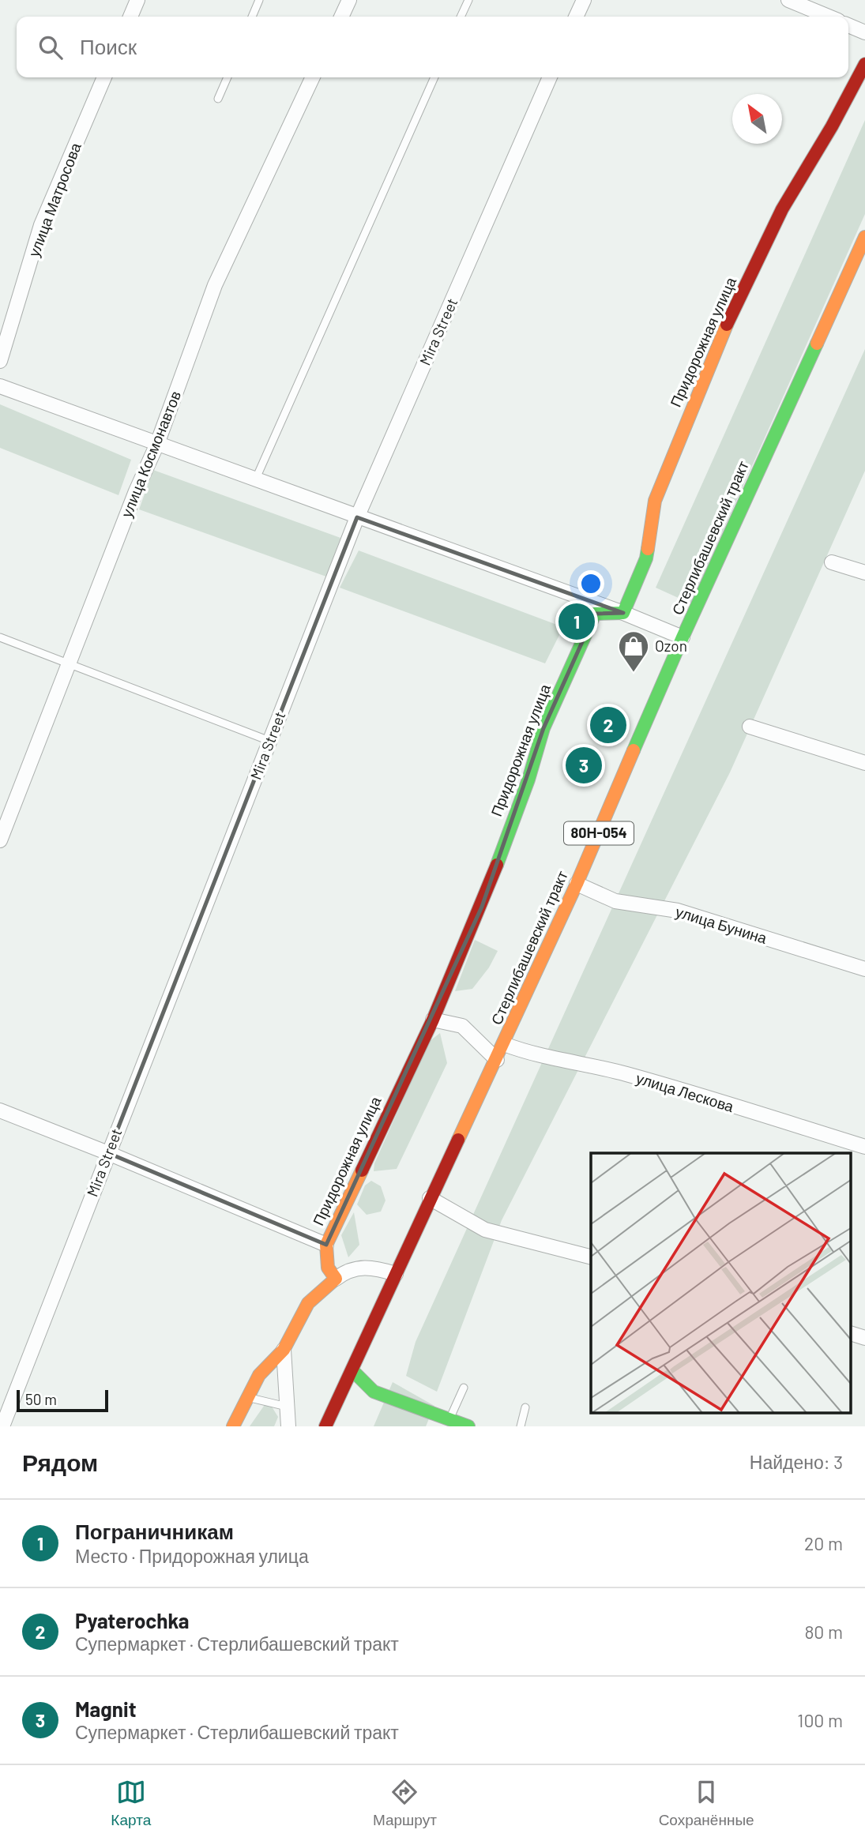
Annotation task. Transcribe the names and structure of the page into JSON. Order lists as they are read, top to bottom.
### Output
{
  "streets": {
    "street": [
      "улица Матросова",
      "Mira Street",
      "Придорожная улица",
      "улица Космонавтов",
      "Стерлибашевский тракт",
      "80Н-054",
      "улица Бунина",
      "улица Лескова"
    ]
  },
  "crossings": [
    ["Стерлибашевский тракт", "улица Бунина"],
    ["Стерлибашевский тракт", "улица Лескова"]
  ],
  "places": {
    "shop": ["Ozon"]
  },
  "scale_bar": "50 m",
  "north": "top left",
  "page": {
    "search": "Поиск",
    "pins": ["1", "2", "3"],
    "scale": "50 m",
    "heading": ["Рядом", "Найдено: 3"],
    "list": [
      {
        "mark": "1",
        "name": "Пограничникам",
        "note": "Место · Придорожная улица",
        "value": "20 m"
      },
      {
        "mark": "2",
        "name": "Pyaterochka",
        "note": "Супермаркет · Стерлибашевский тракт",
        "value": "80 m"
      },
      {
        "mark": "3",
        "name": "Magnit",
        "note": "Супермаркет · Стерлибашевский тракт",
        "value": "100 m"
      }
    ],
    "nav": ["Карта", "Маршрут", "Сохранённые"]
  }
}
